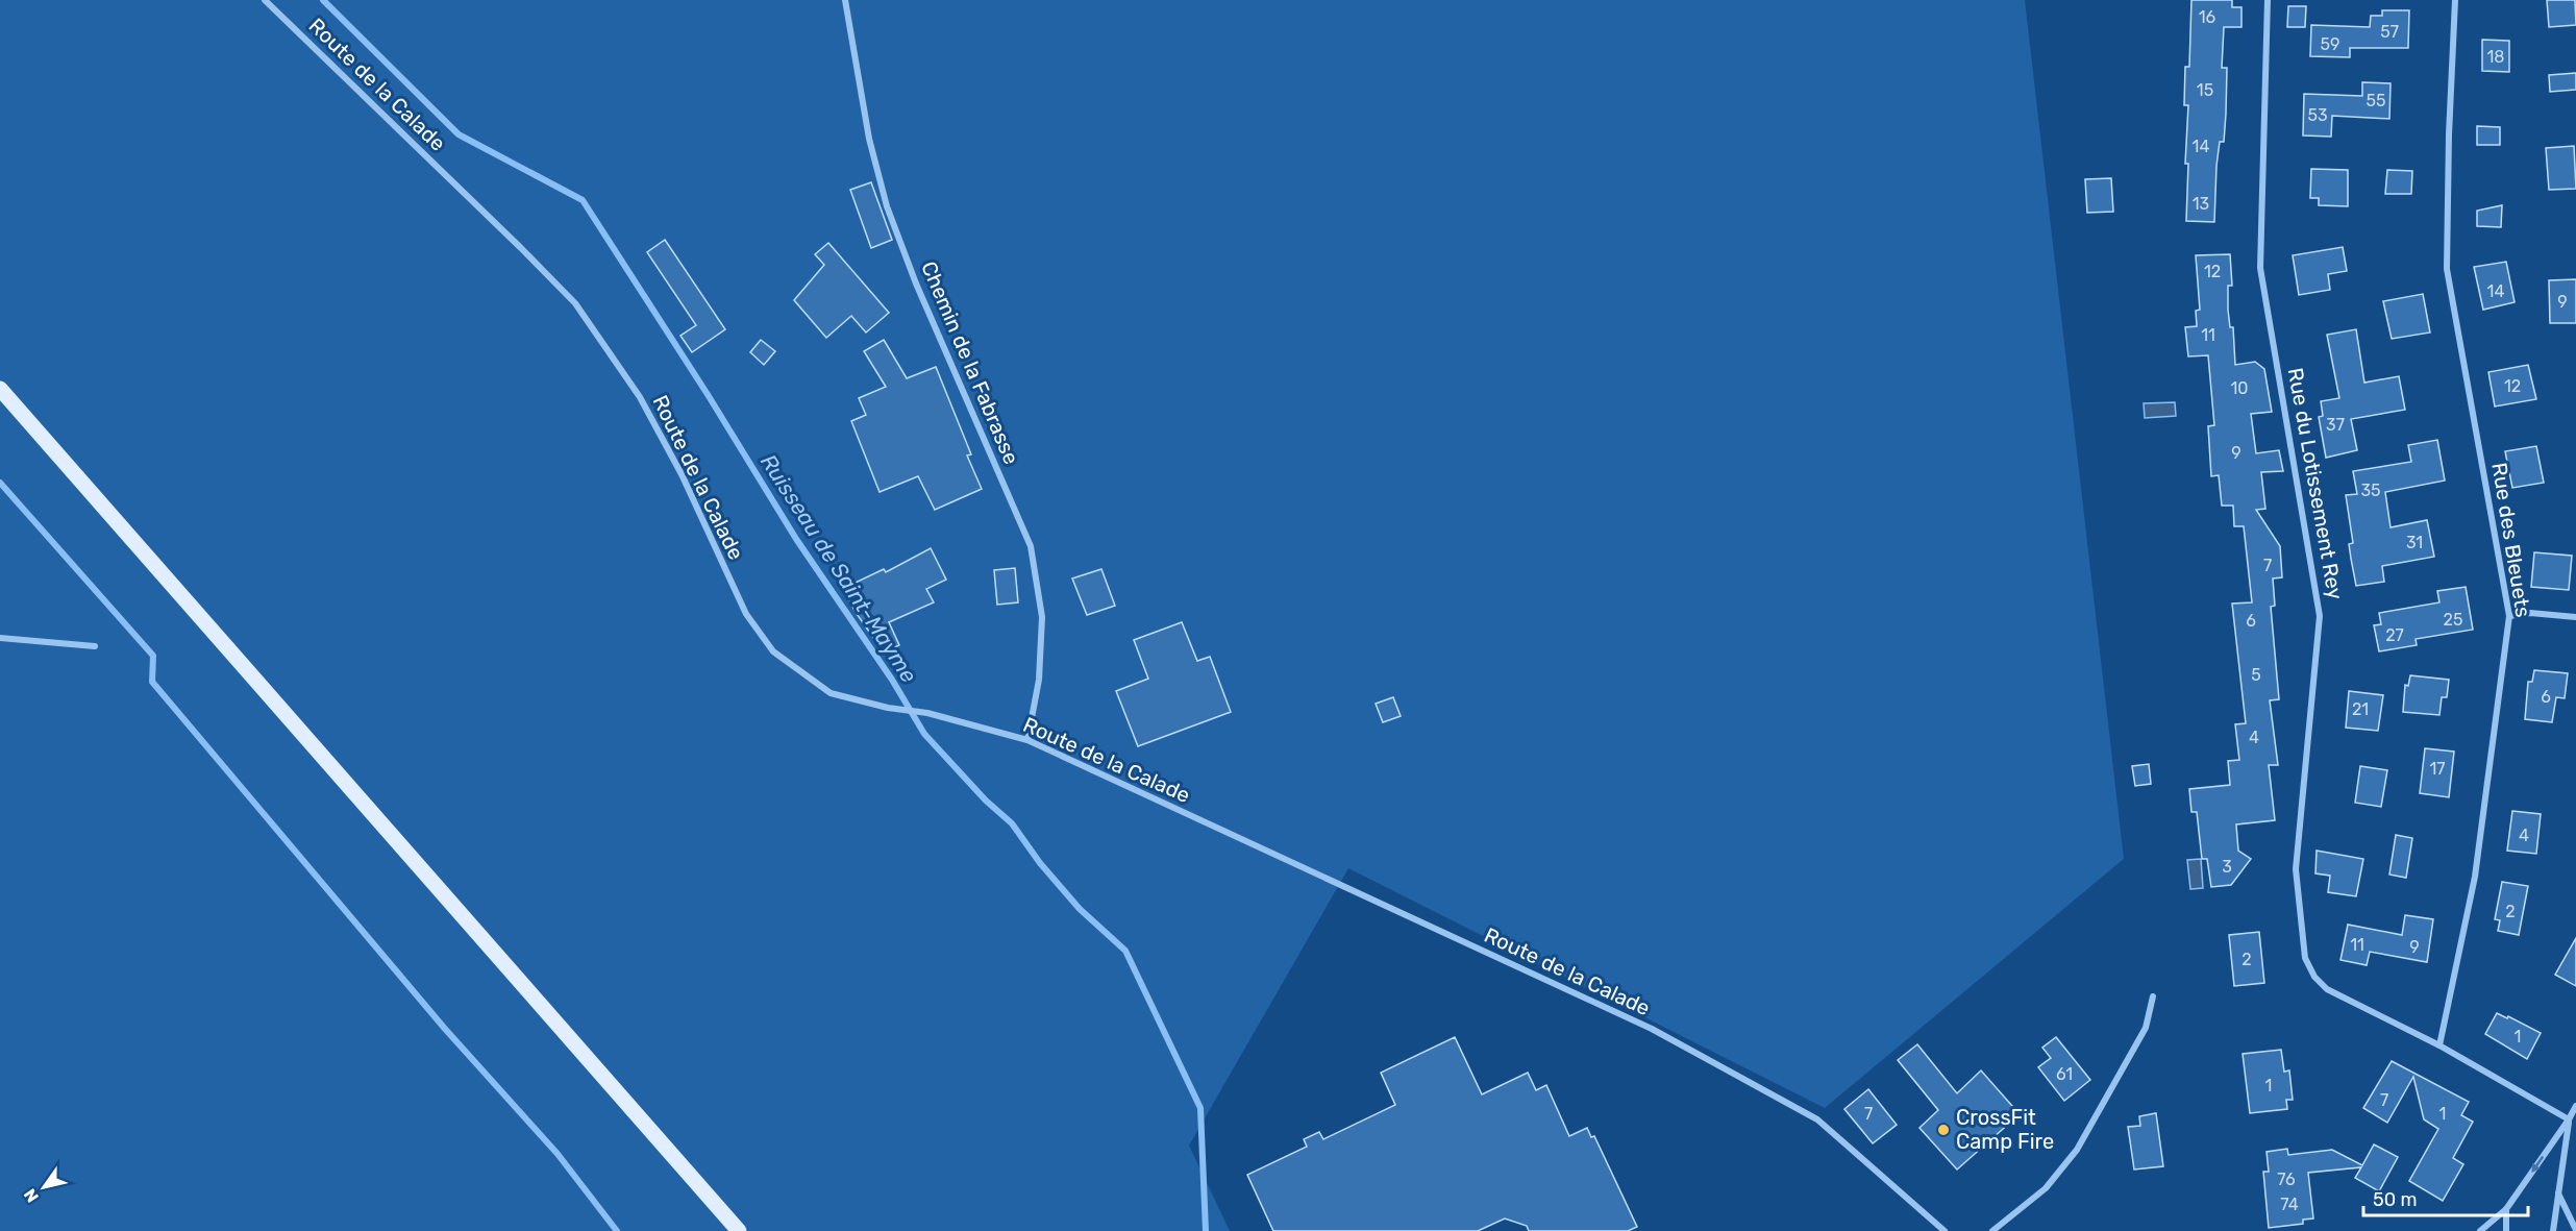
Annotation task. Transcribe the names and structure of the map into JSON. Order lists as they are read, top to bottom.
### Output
{
  "streets": {
    "street": [
      "Route de la Calade",
      "Chemin de la Fabrasse",
      "Rue du Lotissement Rey",
      "Rue des Bleuets"
    ]
  },
  "crossings": [
    ["Route de la Calade", "Chemin de la Fabrasse"],
    ["Rue du Lotissement Rey", "Rue des Bleuets"]
  ],
  "water": ["Ruisseau de Saint-Mayme"],
  "places": ["CrossFit Camp Fire"],
  "house_numbers": [
    "16",
    "57",
    "59",
    "18",
    "15",
    "55",
    "53",
    "14",
    "13",
    "12",
    "14",
    "9",
    "11",
    "12",
    "10",
    "37",
    "9",
    "35",
    "31",
    "7",
    "25",
    "6",
    "27",
    "5",
    "6",
    "21",
    "4",
    "17",
    "4",
    "3",
    "2",
    "11",
    "9",
    "2",
    "1",
    "61",
    "1",
    "7",
    "7",
    "1",
    "76",
    "74"
  ],
  "scale_bar": "50 m",
  "north": "bottom left"
}
